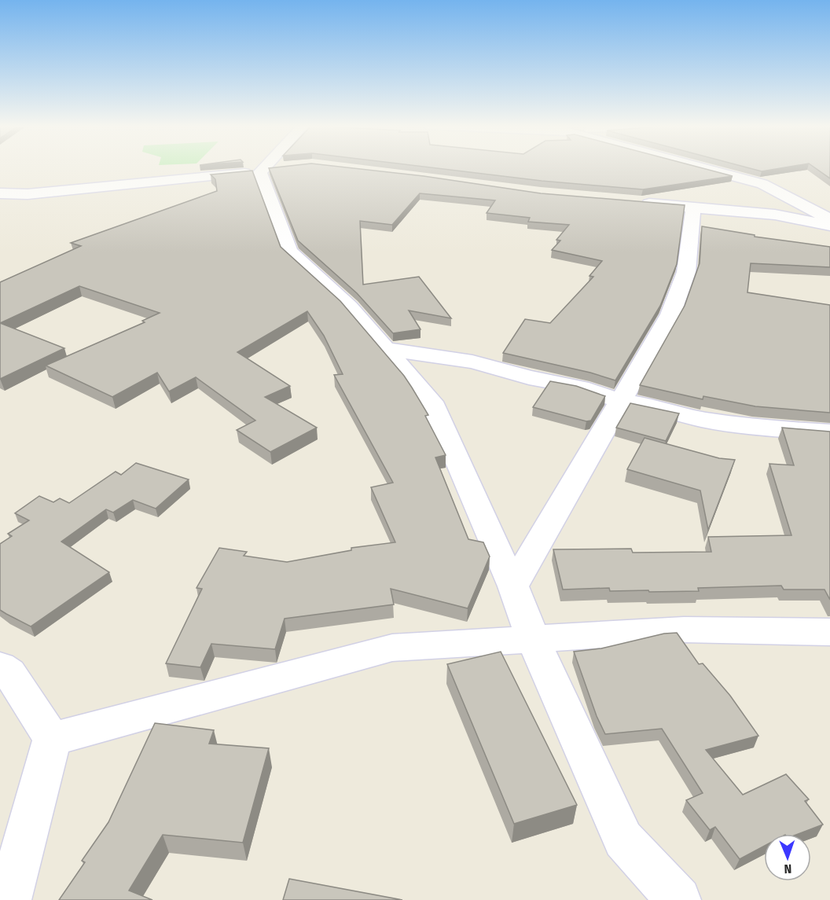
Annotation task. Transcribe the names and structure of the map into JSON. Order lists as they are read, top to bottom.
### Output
{
  "north": "bottom"
}
